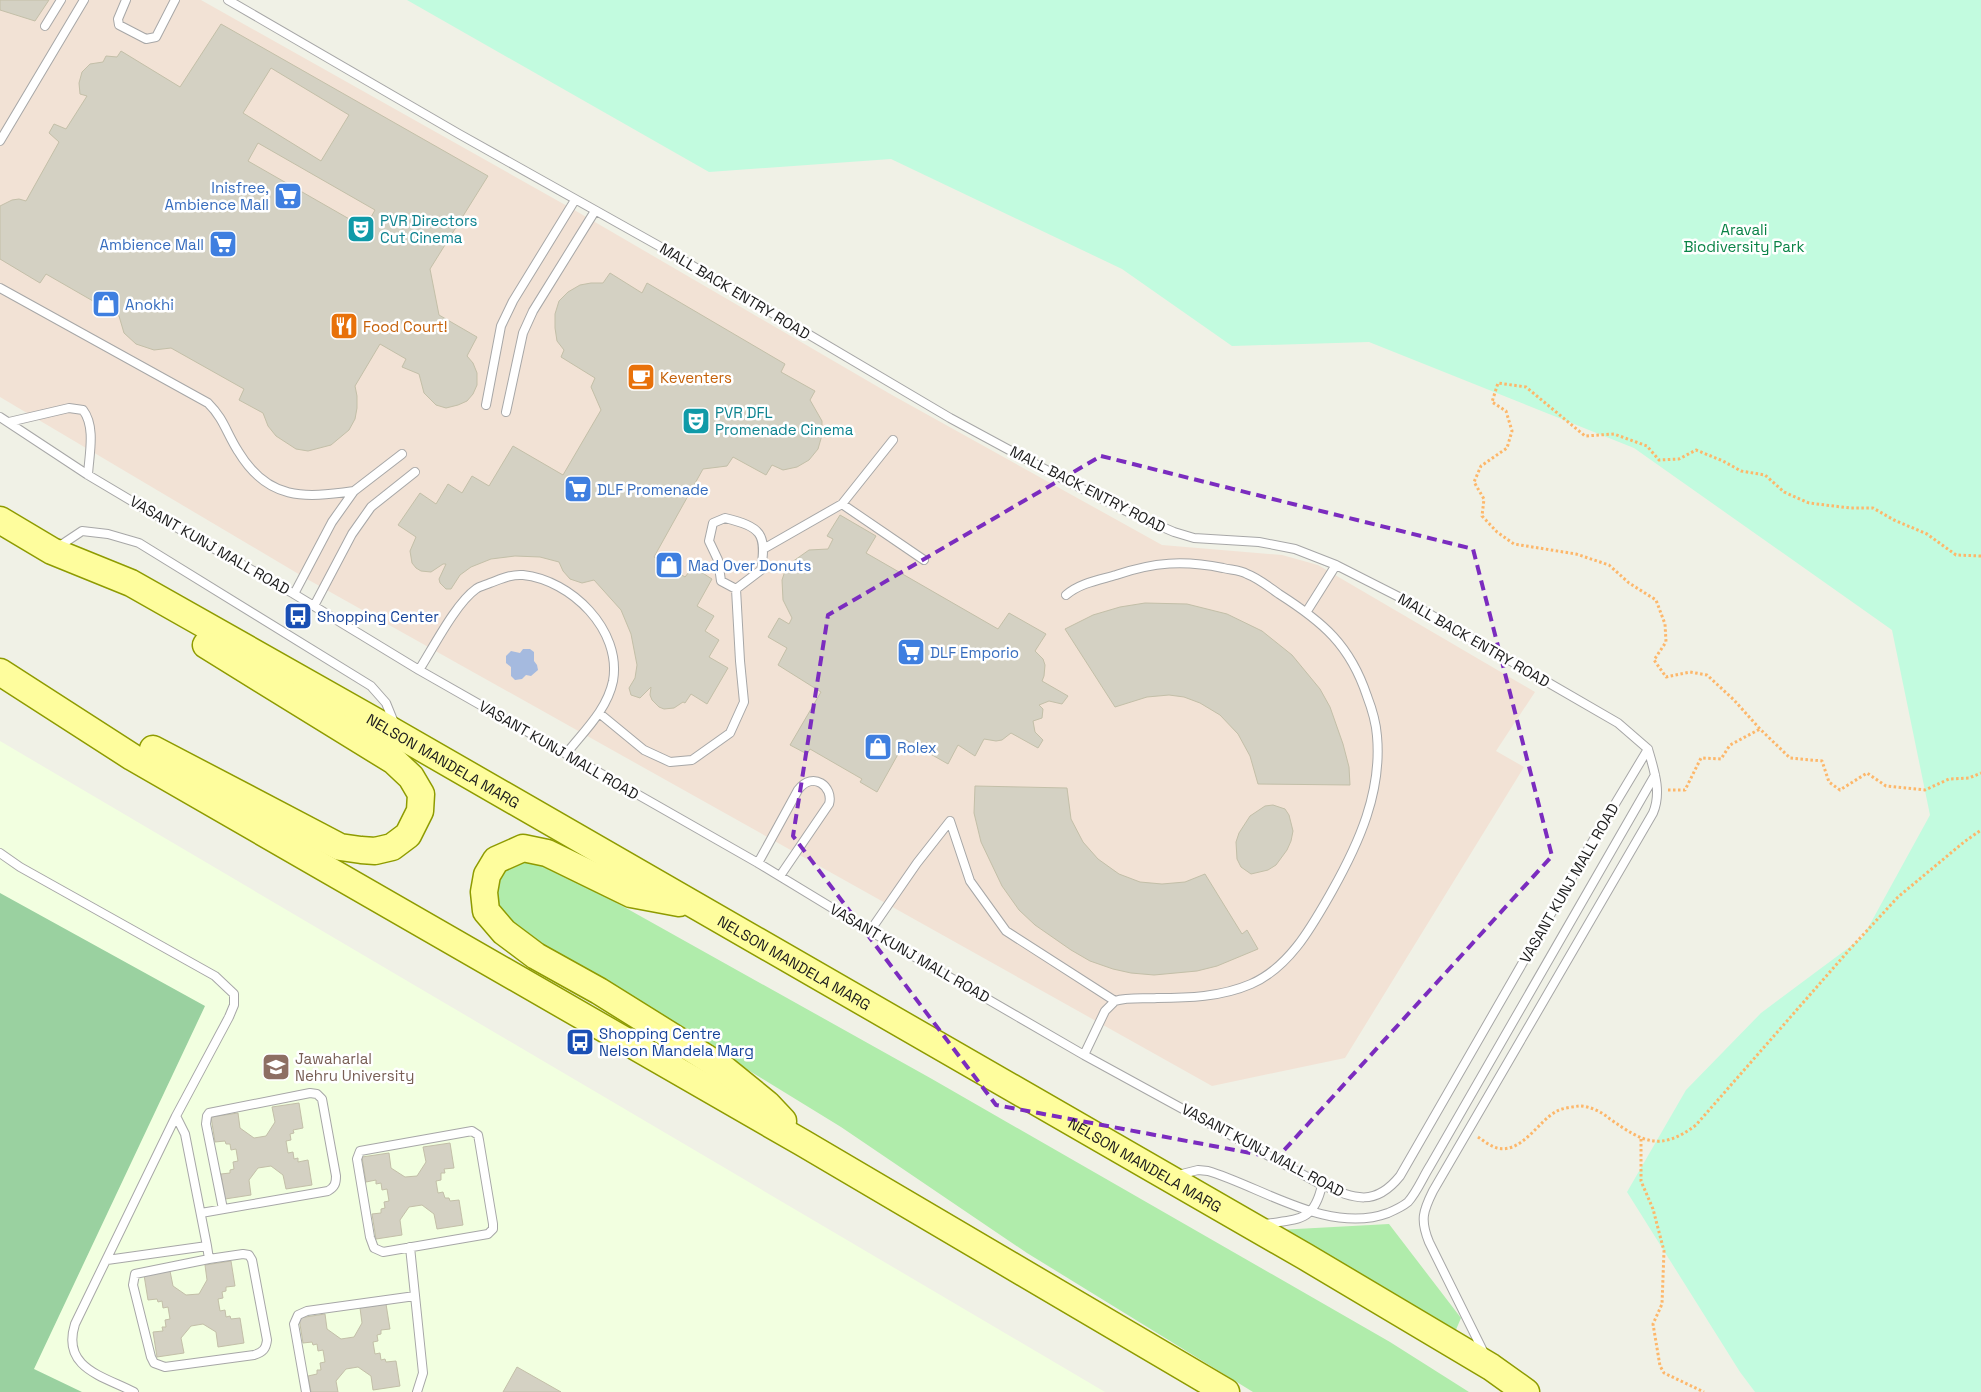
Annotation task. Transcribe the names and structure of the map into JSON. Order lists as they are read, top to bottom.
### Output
{
  "streets": {
    "main road": ["NELSON MANDELA MARG"],
    "lane": ["MALL BACK ENTRY ROAD", "VASANT KUNJ MALL ROAD"]
  },
  "crossings": [
    ["MALL BACK ENTRY ROAD", "VASANT KUNJ MALL ROAD"],
    ["VASANT KUNJ MALL ROAD", "NELSON MANDELA MARG"]
  ],
  "parks": ["Aravali Biodiversity Park"],
  "places": {
    "supermarket": [
      "Inisfree, Ambience Mall",
      "Ambience Mall",
      "DLF Promenade",
      "DLF Emporio"
    ],
    "theatre": ["PVR Directors Cut Cinema", "PVR DFL Promenade Cinema"],
    "shop": ["Anokhi", "Mad Over Donuts", "Rolex"],
    "restaurant": ["Food Court!"],
    "cafe": ["Keventers"],
    "bus stop": ["Shopping Center", "Shopping Centre Nelson Mandela Marg"],
    "school or university": ["Jawaharlal Nehru University"]
  }
}
